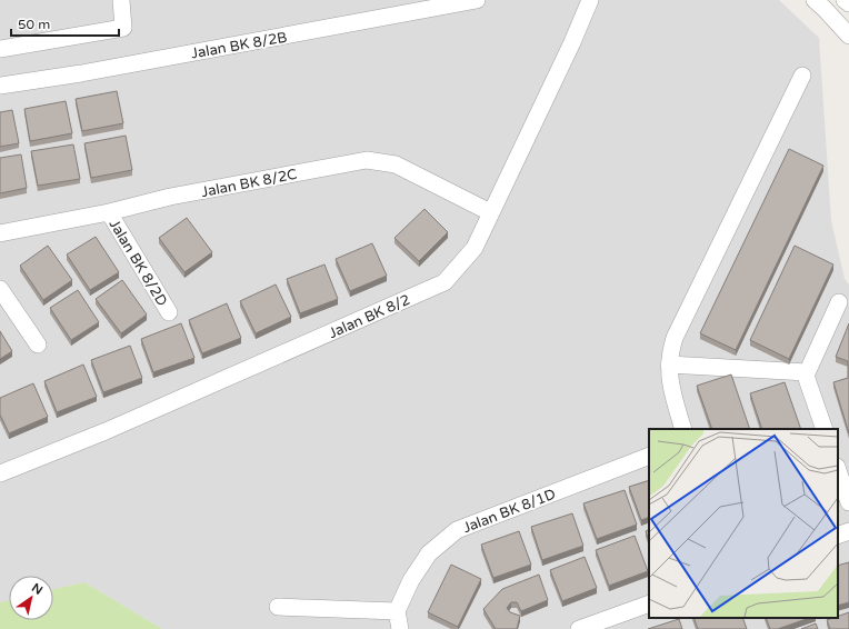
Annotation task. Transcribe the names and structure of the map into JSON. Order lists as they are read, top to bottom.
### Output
{
  "streets": {
    "street": [
      "Jalan BK 8/2B",
      "Jalan BK 8/2C",
      "Jalan BK 8/2D",
      "Jalan BK 8/2",
      "Jalan BK 8/1D"
    ]
  },
  "crossings": [
    ["Jalan BK 8/2C", "Jalan BK 8/2D"],
    ["Jalan BK 8/2C", "Jalan BK 8/2"]
  ],
  "scale_bar": "50 m",
  "north": "top right"
}
